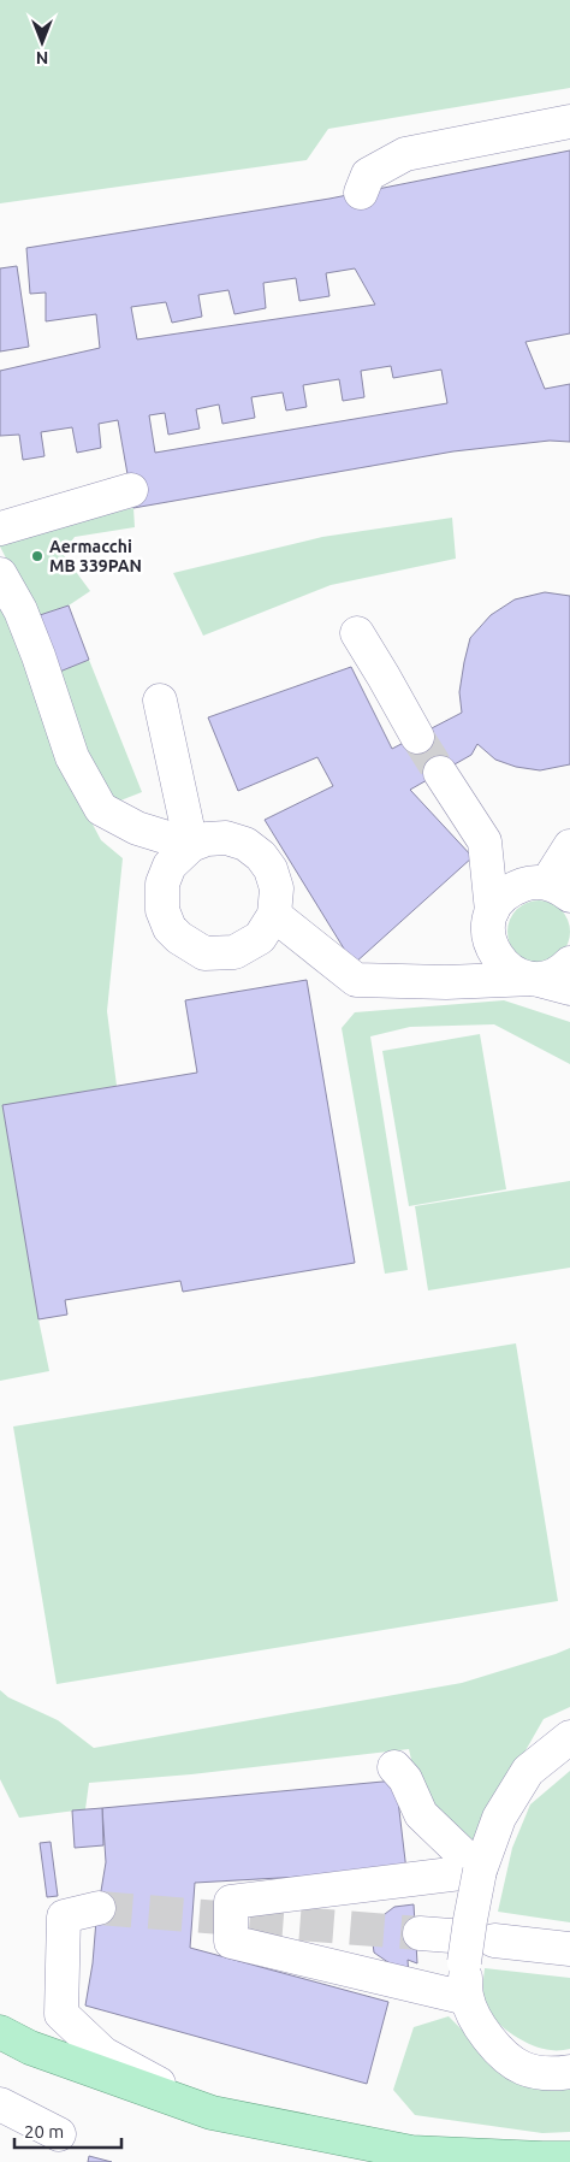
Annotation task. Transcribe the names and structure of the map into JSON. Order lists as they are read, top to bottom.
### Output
{
  "places": ["Aermacchi MB 339PAN"],
  "scale_bar": "20 m",
  "north": "bottom"
}
